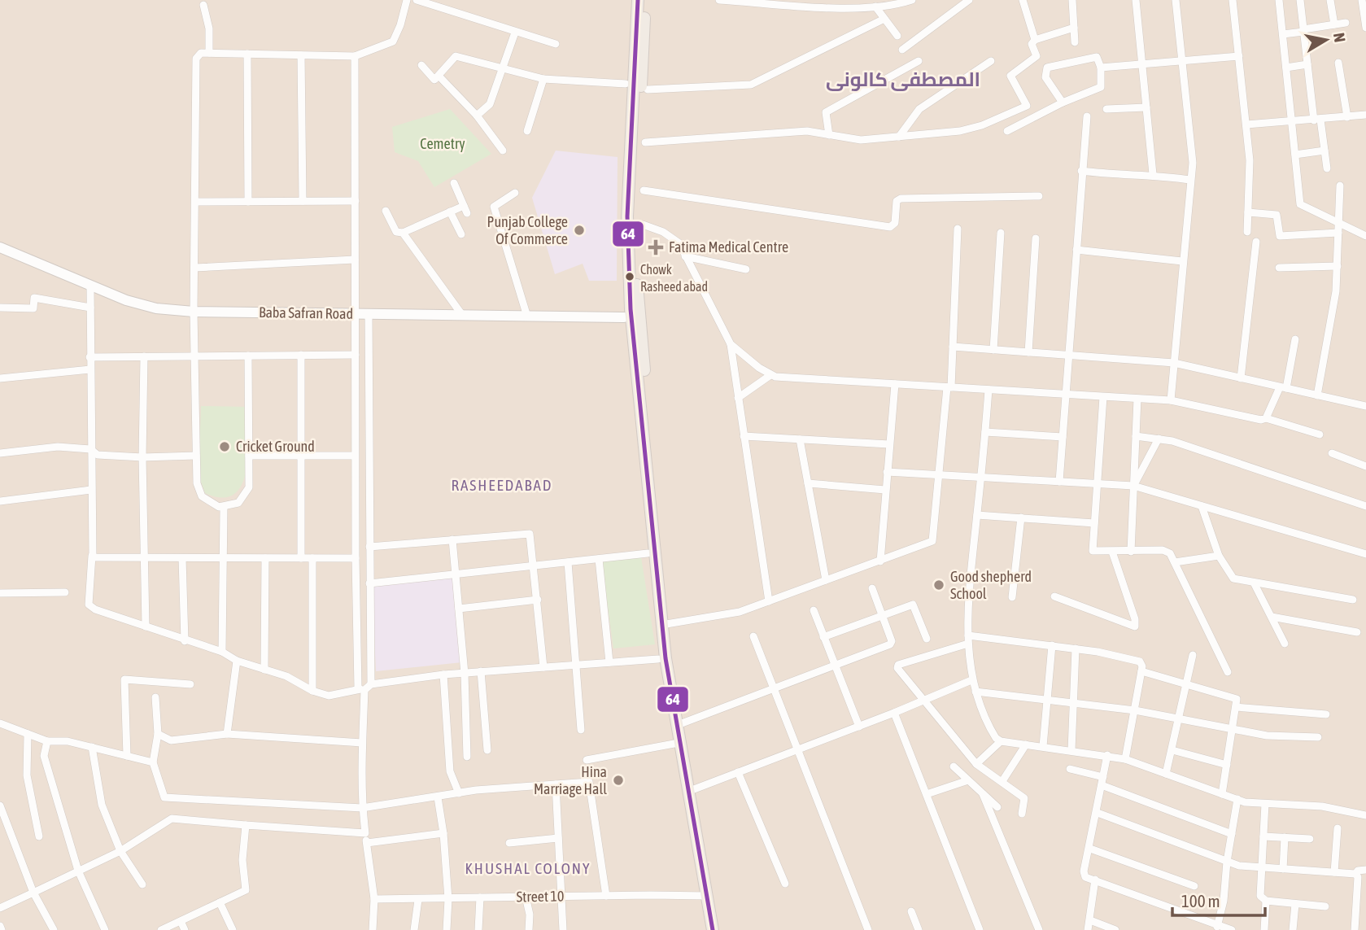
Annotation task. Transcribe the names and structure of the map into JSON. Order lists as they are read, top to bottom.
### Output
{
  "streets": {
    "main road": ["Baba Safran Road"],
    "street": ["Street 10"]
  },
  "districts": ["المصطفی کالونی", "RASHEEDABAD", "KHUSHAL COLONY"],
  "parks": ["Cemetry"],
  "places": {
    "other": [
      "Punjab College Of Commerce",
      "Chowk Rasheed abad",
      "Cricket Ground",
      "Good shepherd School",
      "Hina Marriage Hall"
    ],
    "health": ["Fatima Medical Centre"]
  },
  "lines": ["transit line 64"],
  "scale_bar": "100 m",
  "north": "right"
}
